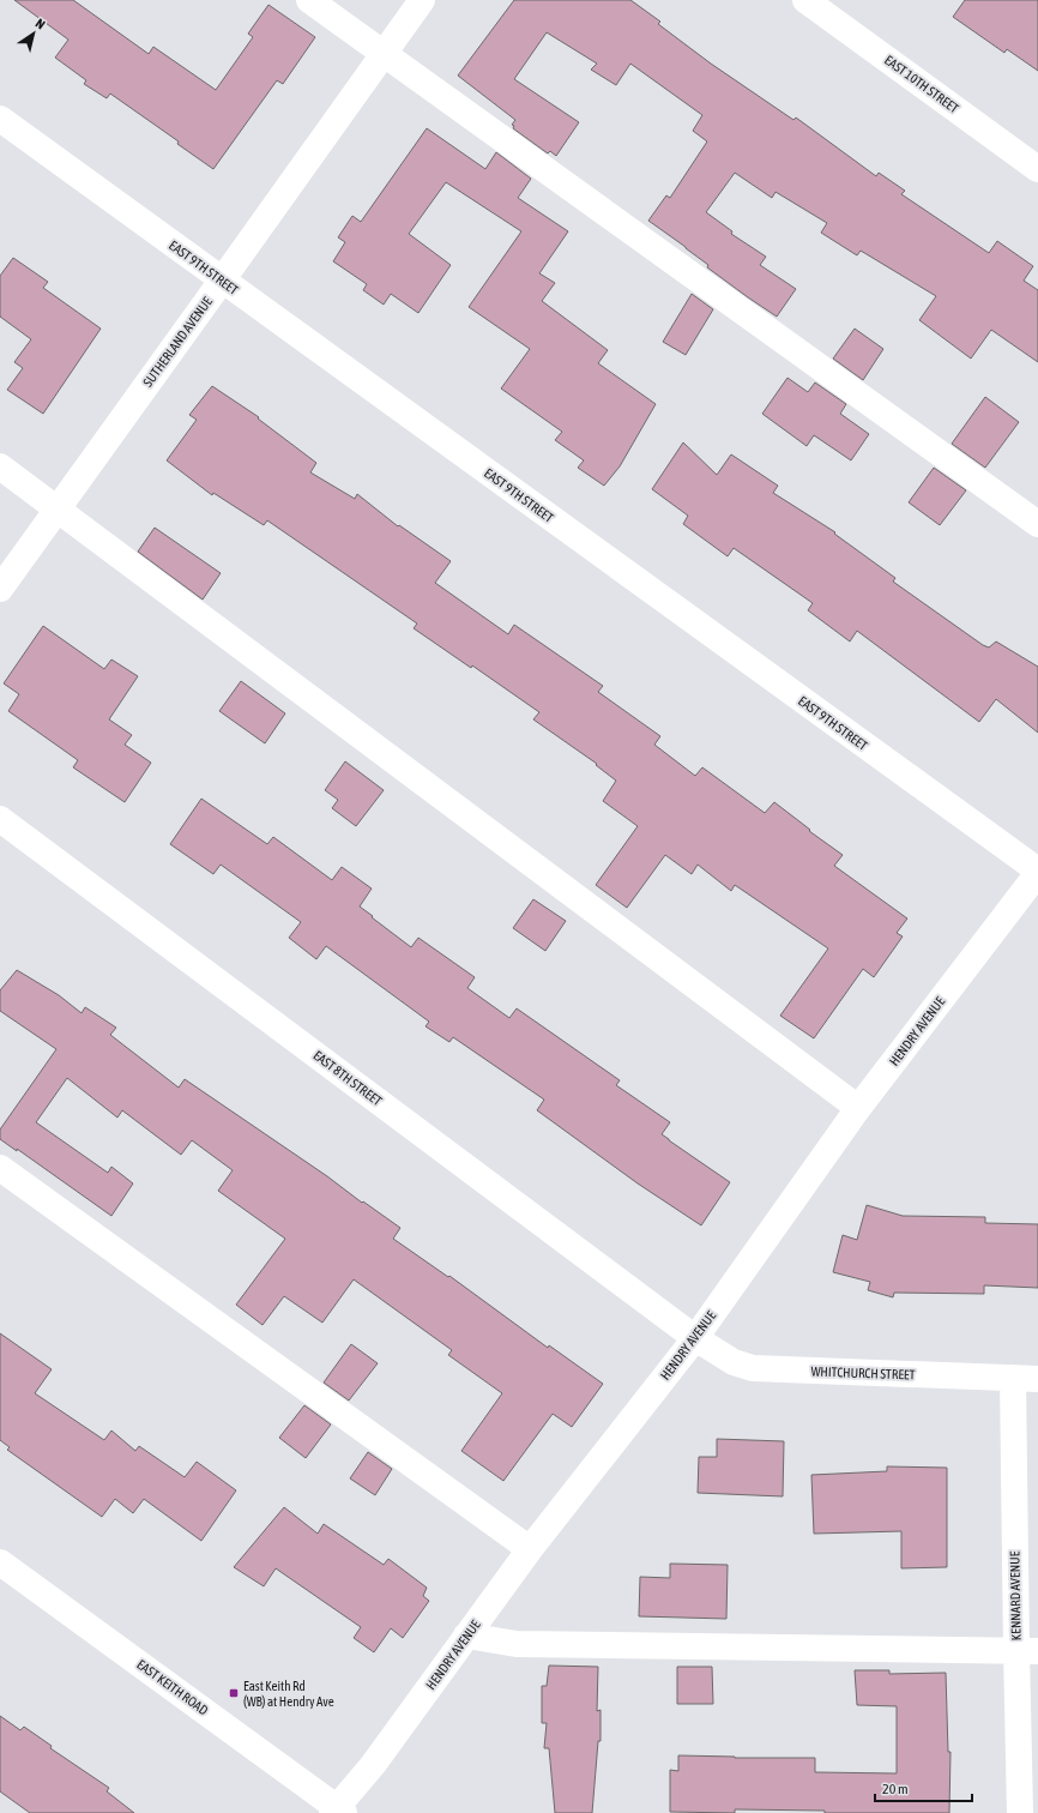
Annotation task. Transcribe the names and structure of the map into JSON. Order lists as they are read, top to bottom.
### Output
{
  "streets": {
    "street": [
      "EAST 10TH STREET",
      "EAST 9TH STREET",
      "SUTHERLAND AVENUE",
      "HENDRY AVENUE",
      "EAST 8TH STREET",
      "WHITCHURCH STREET",
      "KENNARD AVENUE",
      "EAST KEITH ROAD"
    ]
  },
  "crossings": [
    ["EAST 9TH STREET", "SUTHERLAND AVENUE"],
    ["EAST 9TH STREET", "HENDRY AVENUE"],
    ["HENDRY AVENUE", "EAST 8TH STREET"],
    ["HENDRY AVENUE", "WHITCHURCH STREET"],
    ["HENDRY AVENUE", "EAST KEITH ROAD"],
    ["EAST 8TH STREET", "WHITCHURCH STREET"],
    ["WHITCHURCH STREET", "KENNARD AVENUE"]
  ],
  "places": {
    "transit": ["East Keith Rd (WB) at Hendry Ave"]
  },
  "scale_bar": "20 m",
  "north": "top right"
}
